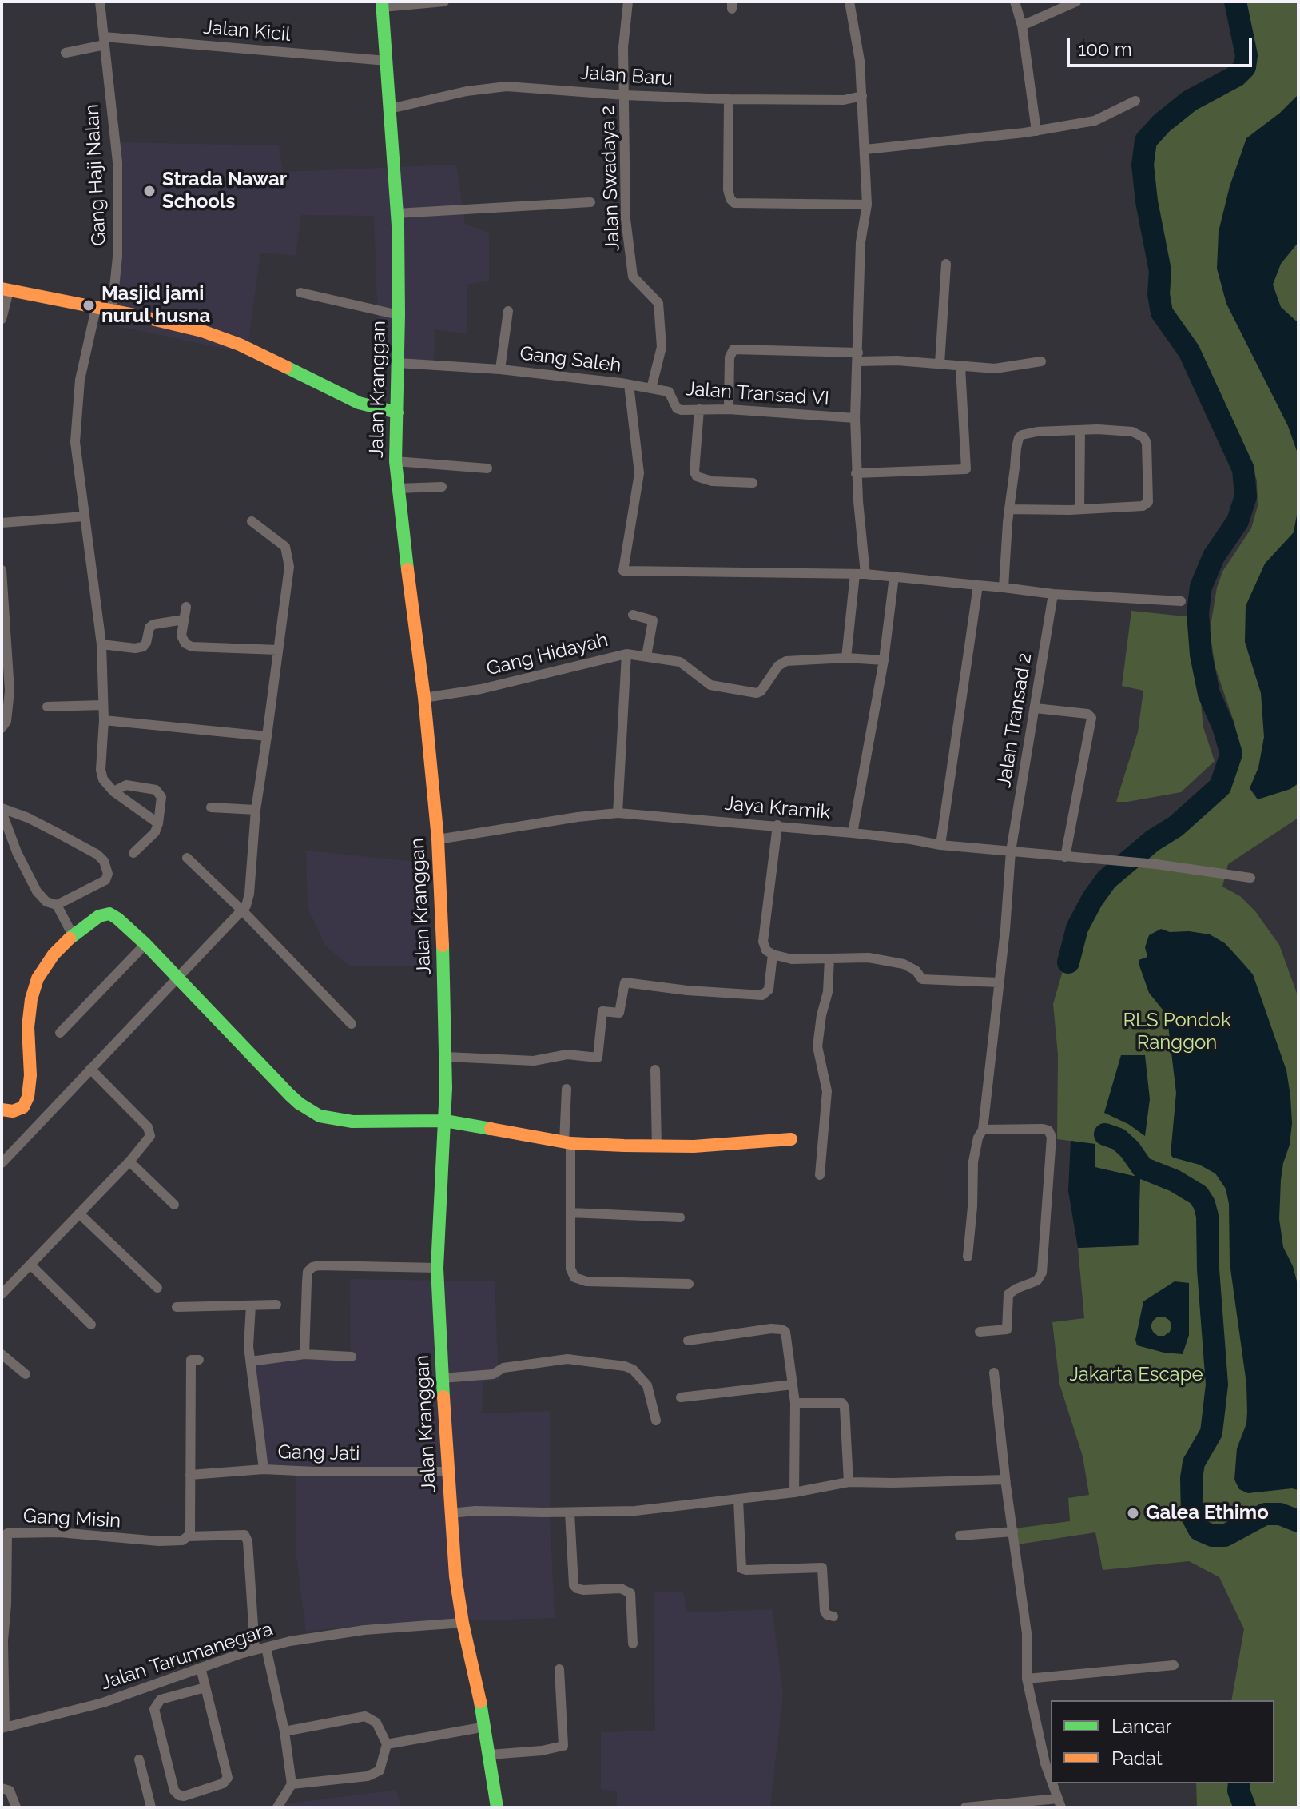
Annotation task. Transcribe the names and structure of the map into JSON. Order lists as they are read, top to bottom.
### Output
{
  "streets": {
    "main road": ["Jalan Kranggan"],
    "street": [
      "Jalan Kicil",
      "Jalan Baru",
      "Gang Haji Nalan",
      "Jalan Swadaya 2",
      "Gang Saleh",
      "Jalan Transad VI",
      "Gang Hidayah",
      "Jalan Transad 2",
      "Jaya Kramik",
      "Gang Jati",
      "Gang Misin",
      "Jalan Tarumanegara"
    ]
  },
  "crossings": [
    ["Jalan Kicil", "Gang Haji Nalan"],
    ["Jalan Kicil", "Jalan Kranggan"],
    ["Jalan Baru", "Jalan Swadaya 2"],
    ["Jalan Baru", "Jalan Kranggan"],
    ["Jalan Swadaya 2", "Jalan Transad VI"],
    ["Gang Saleh", "Jalan Kranggan"],
    ["Gang Saleh", "Jalan Transad VI"],
    ["Jalan Kranggan", "Gang Hidayah"],
    ["Jalan Kranggan", "Jaya Kramik"],
    ["Jalan Kranggan", "Gang Jati"],
    ["Jalan Kranggan", "Jalan Tarumanegara"],
    ["Jalan Transad 2", "Jaya Kramik"],
    ["Gang Misin", "Jalan Tarumanegara"]
  ],
  "parks": ["RLS Pondok Ranggon", "Jakarta Escape"],
  "places": ["Strada Nawar Schools", "Masjid jami nurul husna", "Galea Ethimo"],
  "legend": ["Lancar", "Padat"],
  "scale_bar": "100 m"
}
